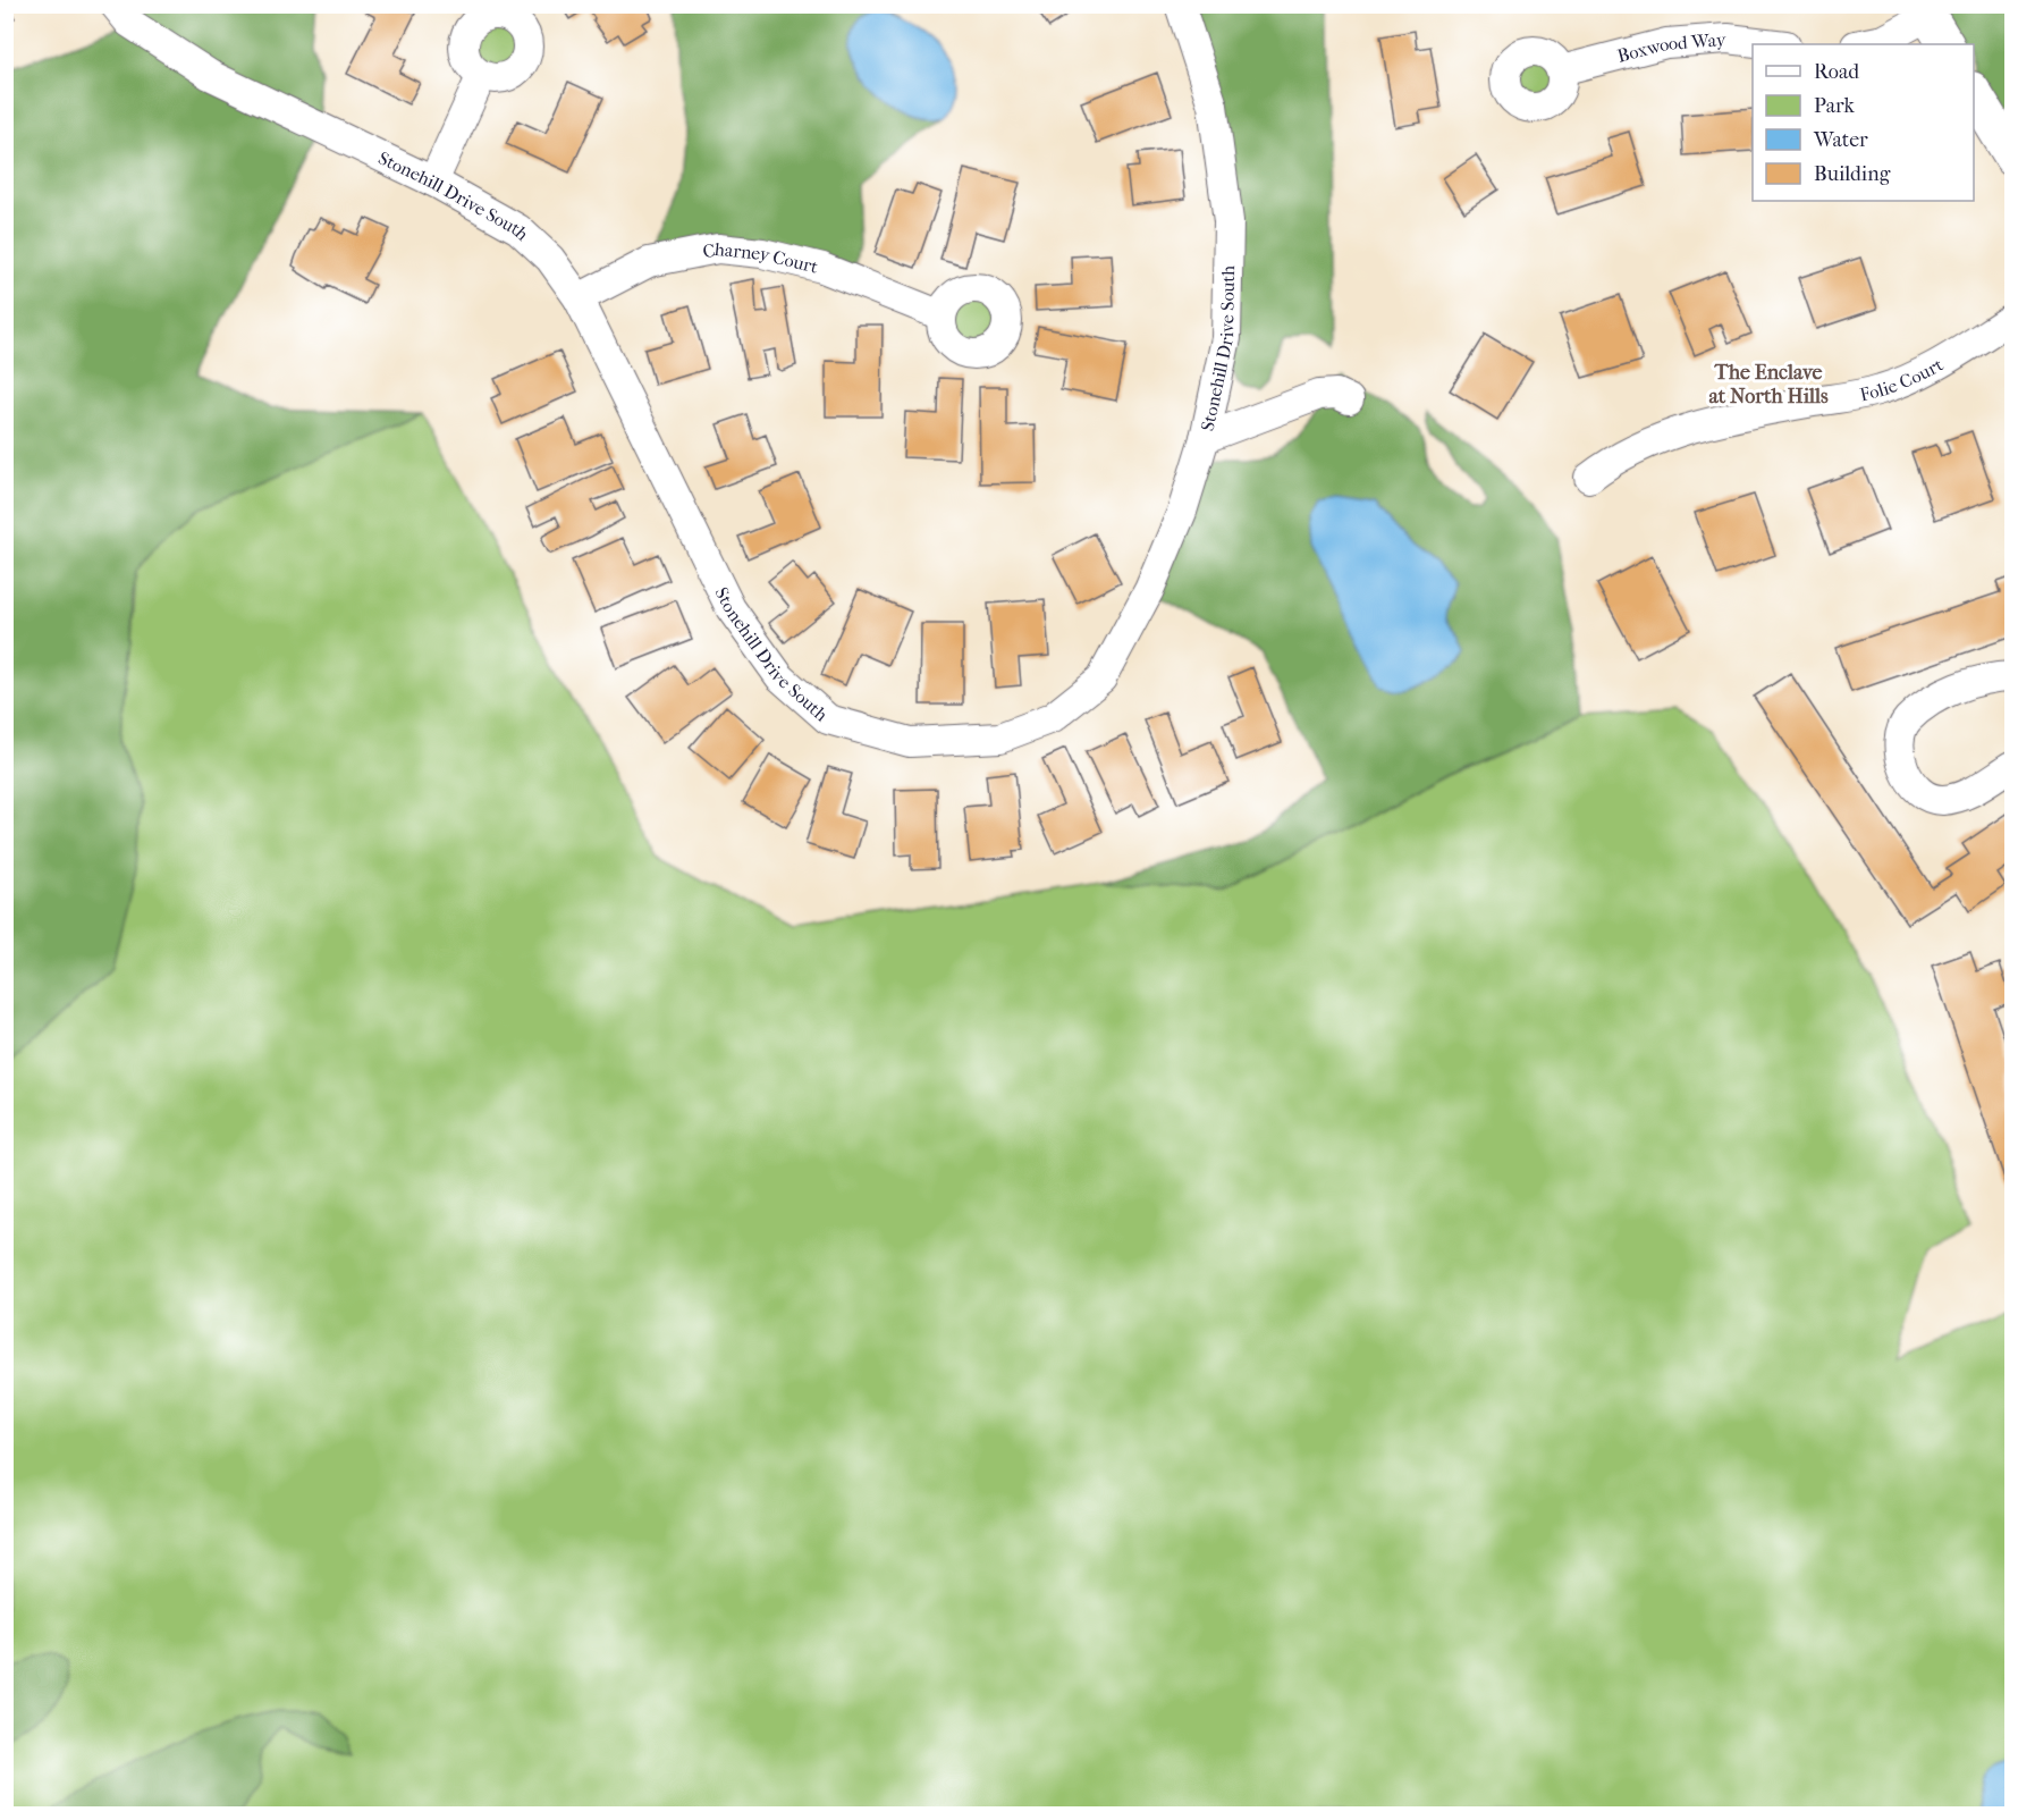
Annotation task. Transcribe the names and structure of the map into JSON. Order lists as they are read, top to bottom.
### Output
{
  "streets": {
    "street": [
      "Boxwood Way",
      "Stonehill Drive South",
      "Charney Court",
      "Folie Court"
    ]
  },
  "crossings": [
    ["Stonehill Drive South", "Charney Court"]
  ],
  "districts": ["The Enclave at North Hills"],
  "legend": [
    "Road",
    "Park",
    "Water",
    "Building"
  ]
}
